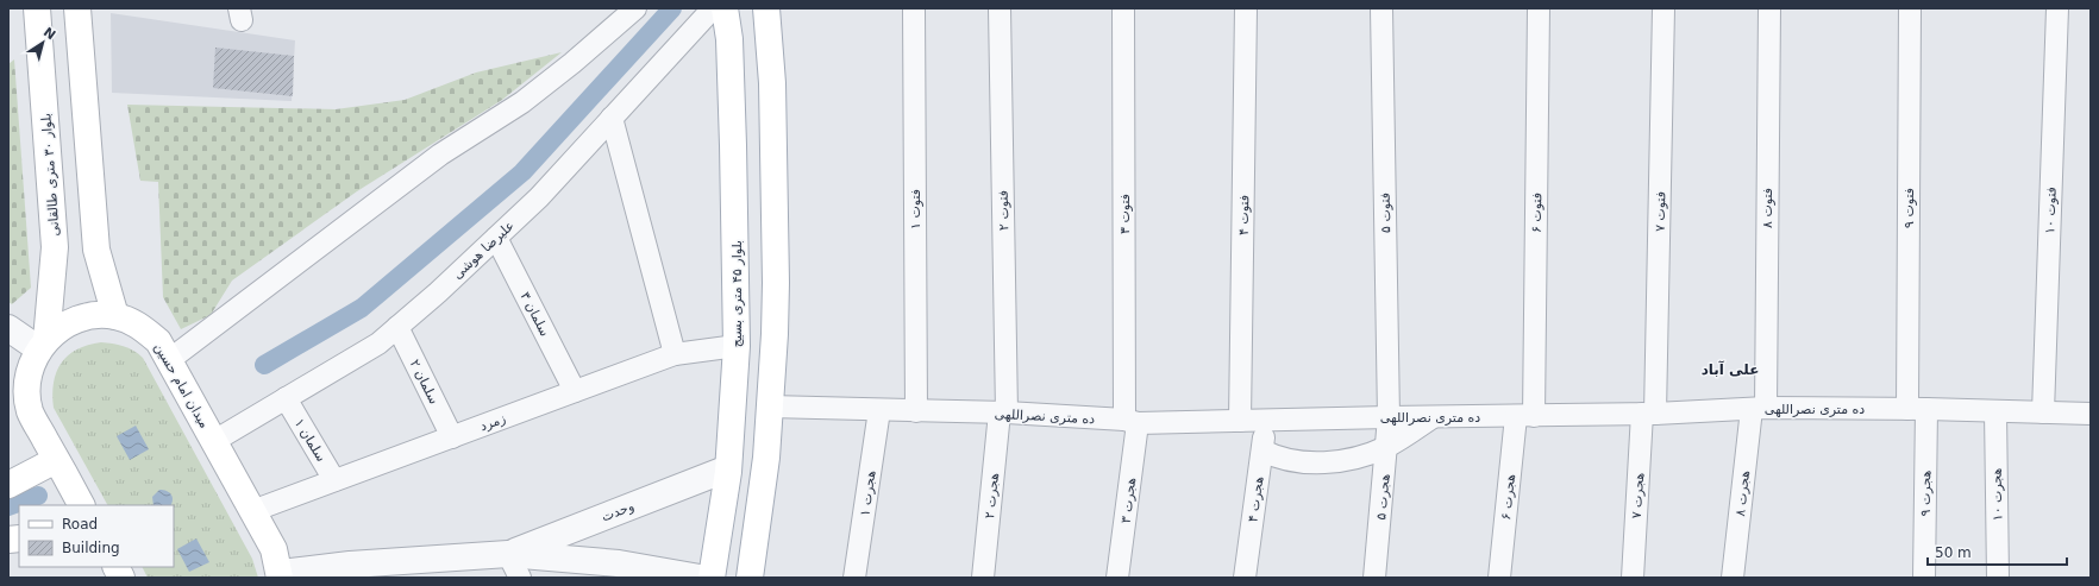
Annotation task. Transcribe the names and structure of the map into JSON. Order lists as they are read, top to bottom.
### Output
{
  "streets": {
    "main road": ["بلوار ۳۰ متری طالقانی", "بلوار ۴۵ متری بسیج", "میدان امام حسین"],
    "street": [
      "فتوت ۸",
      "فتوت ۹",
      "فتوت ۱",
      "فتوت ۲",
      "فتوت ۱۰",
      "فتوت ۷",
      "فتوت ۵",
      "فتوت ۶",
      "فتوت ۳",
      "فتوت ۴",
      "علیرضا هوشی",
      "سلمان ۳",
      "سلمان ۲",
      "ده متری نصراللهی",
      "زمرد",
      "سلمان ۱",
      "هجرت ۱",
      "هجرت ۸",
      "هجرت ۹",
      "هجرت ۱۰",
      "هجرت ۲",
      "هجرت ۷",
      "هجرت ۵",
      "هجرت ۶",
      "هجرت ۴",
      "هجرت ۳",
      "وحدت"
    ]
  },
  "crossings": [
    ["بلوار ۳۰ متری طالقانی", "میدان امام حسین"],
    ["فتوت ۸", "ده متری نصراللهی"],
    ["فتوت ۸", "هجرت ۸"],
    ["فتوت ۹", "ده متری نصراللهی"],
    ["فتوت ۹", "هجرت ۹"],
    ["فتوت ۱", "ده متری نصراللهی"],
    ["فتوت ۲", "ده متری نصراللهی"],
    ["فتوت ۲", "هجرت ۲"],
    ["فتوت ۱۰", "ده متری نصراللهی"],
    ["فتوت ۷", "ده متری نصراللهی"],
    ["فتوت ۷", "هجرت ۷"],
    ["فتوت ۵", "ده متری نصراللهی"],
    ["فتوت ۵", "هجرت ۵"],
    ["فتوت ۶", "ده متری نصراللهی"],
    ["فتوت ۶", "هجرت ۶"],
    ["فتوت ۳", "ده متری نصراللهی"],
    ["فتوت ۳", "هجرت ۳"],
    ["فتوت ۴", "ده متری نصراللهی"],
    ["علیرضا هوشی", "سلمان ۳"],
    ["علیرضا هوشی", "سلمان ۲"],
    ["علیرضا هوشی", "میدان امام حسین"],
    ["علیرضا هوشی", "سلمان ۱"],
    ["بلوار ۴۵ متری بسیج", "زمرد"],
    ["بلوار ۴۵ متری بسیج", "وحدت"],
    ["سلمان ۳", "زمرد"],
    ["سلمان ۲", "زمرد"],
    ["میدان امام حسین", "زمرد"],
    ["میدان امام حسین", "وحدت"],
    ["ده متری نصراللهی", "هجرت ۱"],
    ["ده متری نصراللهی", "هجرت ۸"],
    ["ده متری نصراللهی", "هجرت ۹"],
    ["ده متری نصراللهی", "هجرت ۱۰"],
    ["ده متری نصراللهی", "هجرت ۲"],
    ["ده متری نصراللهی", "هجرت ۷"],
    ["ده متری نصراللهی", "هجرت ۵"],
    ["ده متری نصراللهی", "هجرت ۶"],
    ["ده متری نصراللهی", "هجرت ۴"],
    ["ده متری نصراللهی", "هجرت ۳"],
    ["زمرد", "سلمان ۱"]
  ],
  "districts": ["علی آباد"],
  "legend": ["Road", "Building"],
  "scale_bar": "50 m",
  "north": "top right"
}
